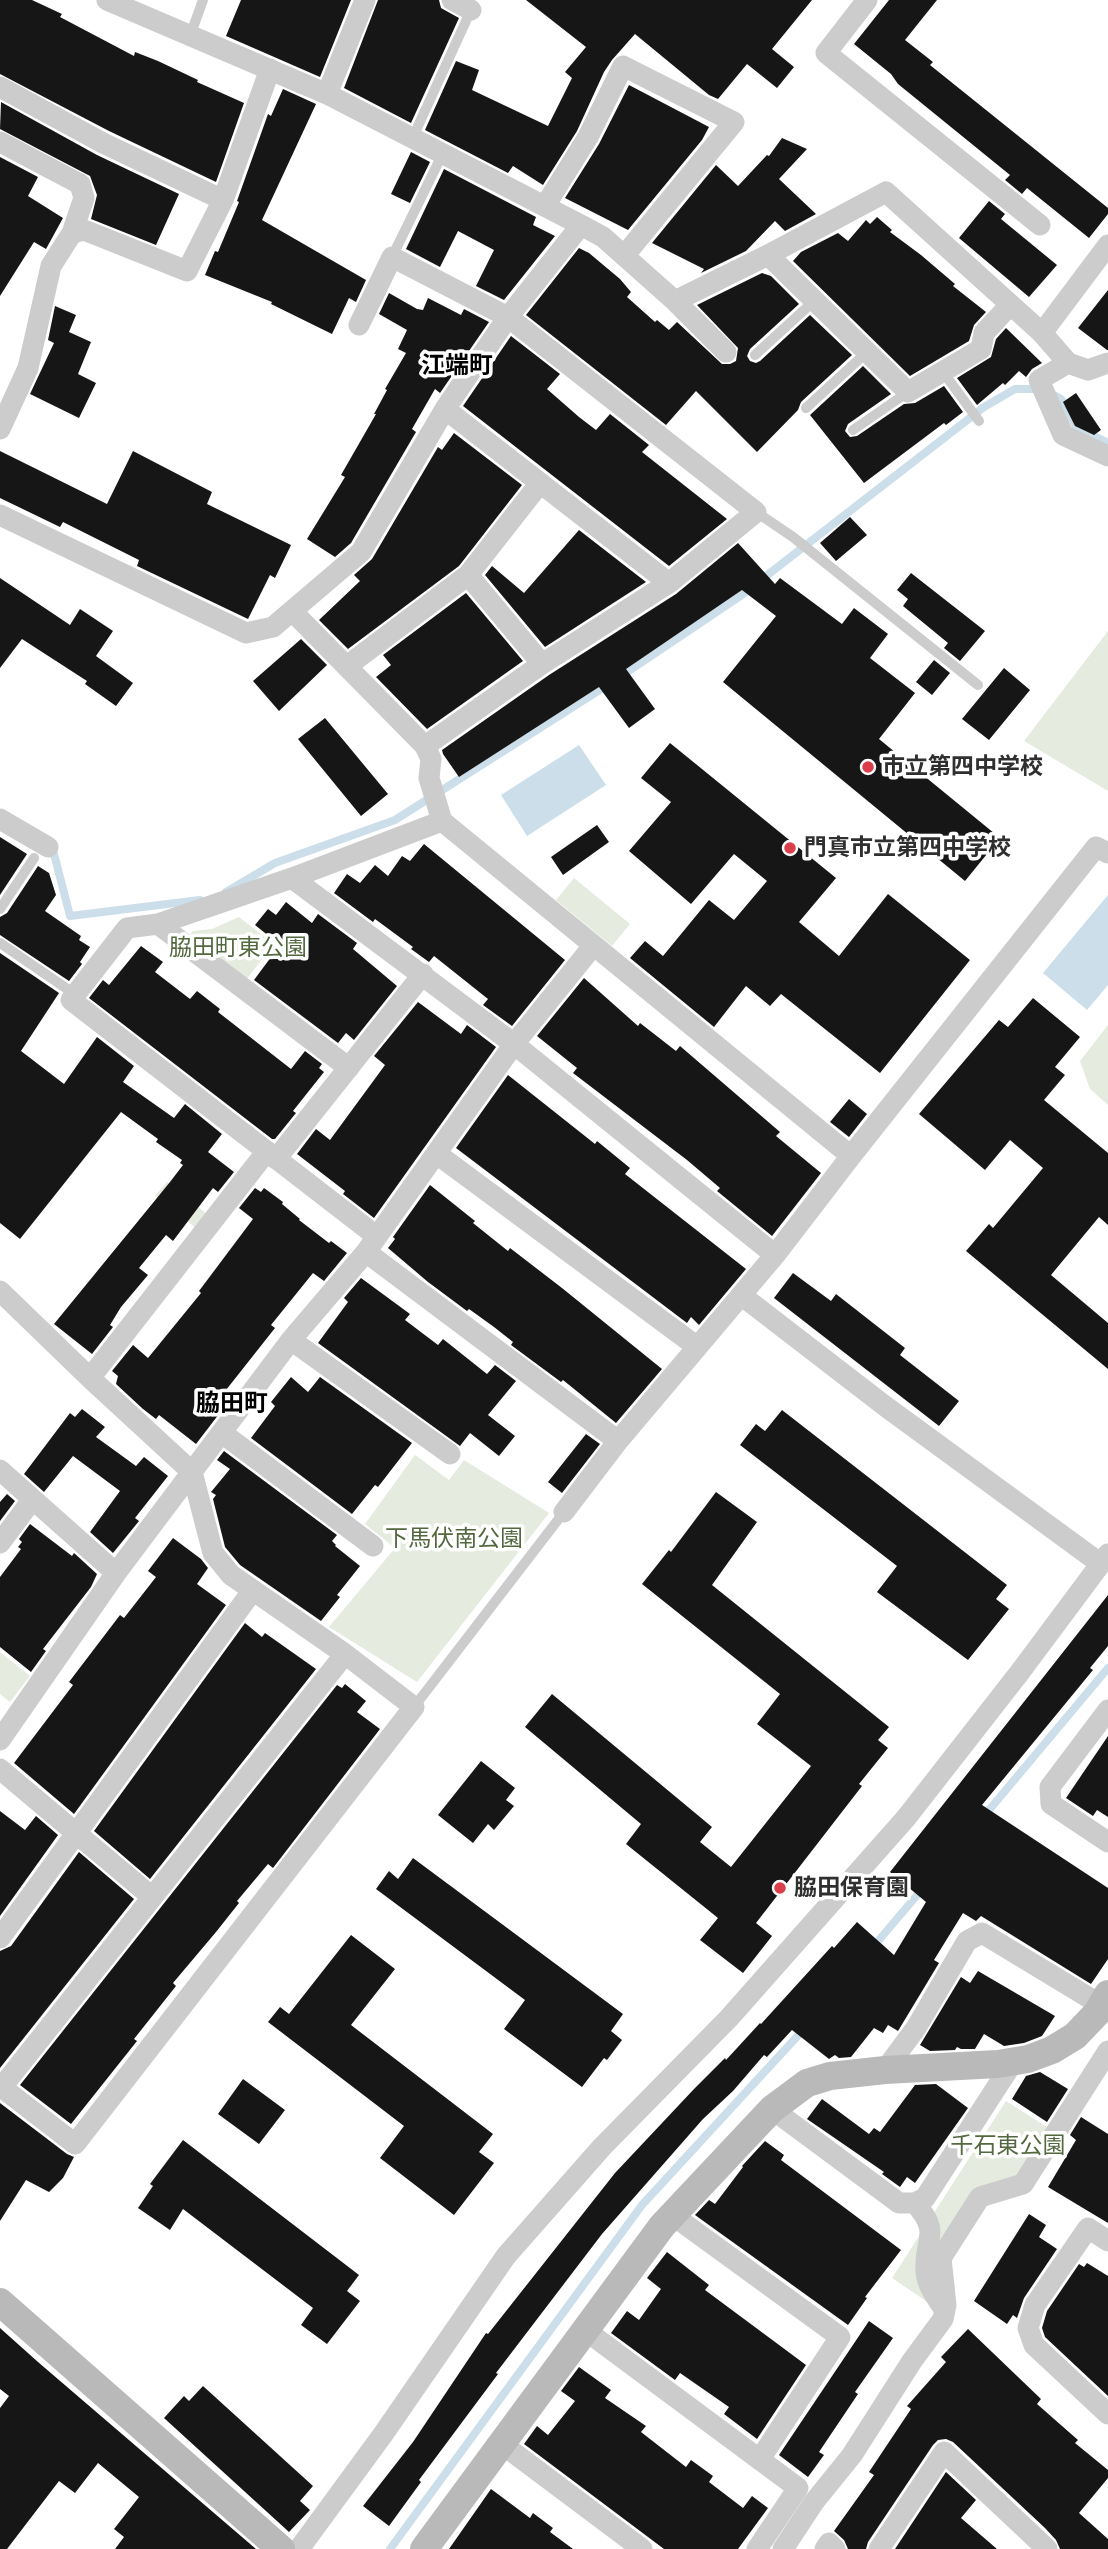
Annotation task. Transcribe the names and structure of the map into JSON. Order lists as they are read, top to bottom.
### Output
{
  "districts": ["江端町", "脇田町"],
  "parks": ["脇田町東公園", "下馬伏南公園", "千石東公園"],
  "places": ["市立第四中学校", "門真市立第四中学校", "脇田保育園"]
}
